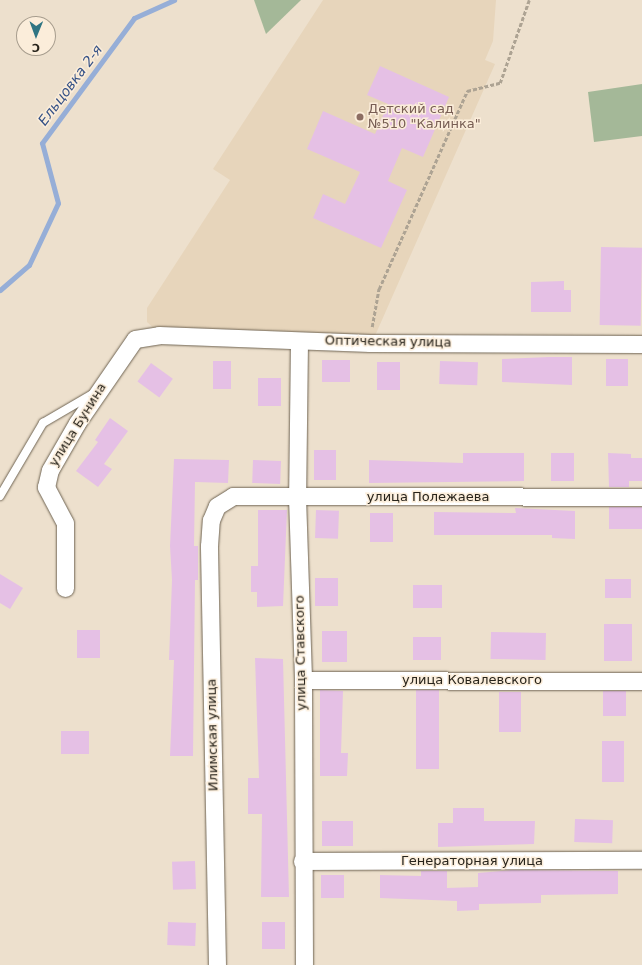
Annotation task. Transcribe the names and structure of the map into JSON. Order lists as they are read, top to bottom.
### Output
{
  "streets": {
    "street": [
      "Оптическая улица",
      "улица Бунина",
      "улица Полежаева",
      "улица Ставского",
      "улица Ковалевского",
      "Илимская улица",
      "Генераторная улица"
    ]
  },
  "crossings": [
    ["Оптическая улица", "улица Бунина"],
    ["Оптическая улица", "улица Ставского"],
    ["улица Полежаева", "улица Ставского"],
    ["улица Полежаева", "Илимская улица"],
    ["улица Ставского", "улица Ковалевского"],
    ["улица Ставского", "Генераторная улица"]
  ],
  "water": ["Ельцовка 2-я"],
  "places": ["Детский сад №510 \"Калинка\""],
  "north": "bottom"
}
